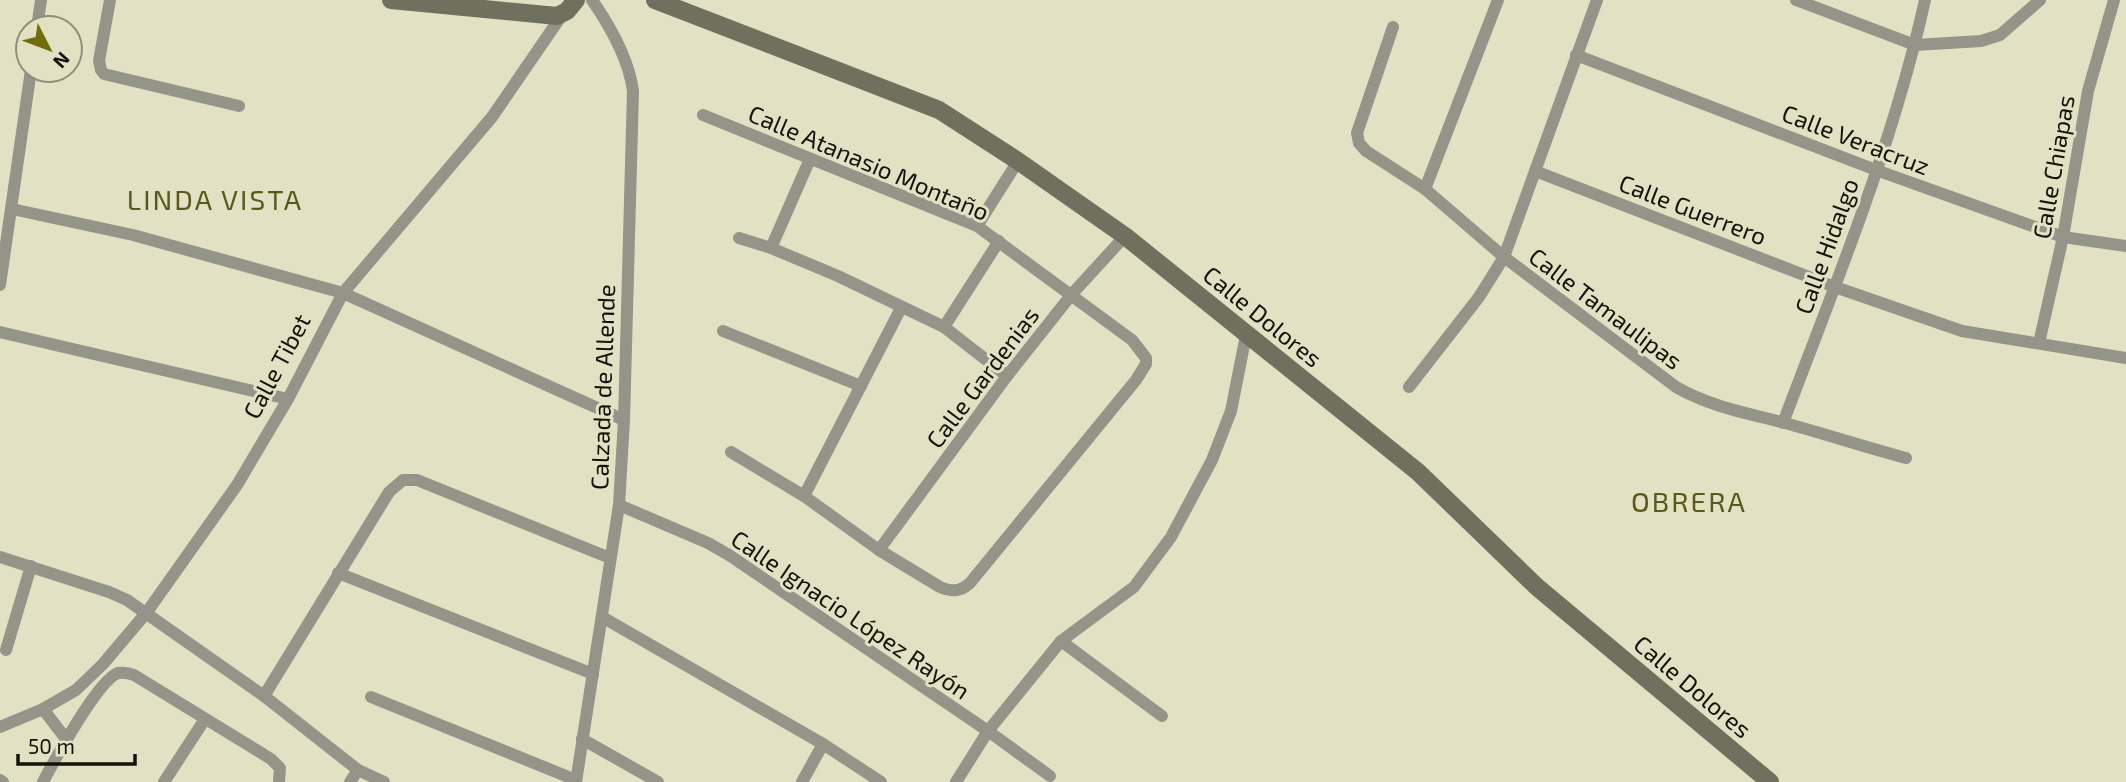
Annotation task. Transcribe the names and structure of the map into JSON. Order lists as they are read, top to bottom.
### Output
{
  "streets": {
    "street": [
      "Calle Veracruz",
      "Calle Atanasio Montaño",
      "Calle Chiapas",
      "Calle Guerrero",
      "Calle Hidalgo",
      "Calle Tamaulipas",
      "Calle Dolores",
      "Calle Tibet",
      "Calle Gardenias",
      "Calzada de Allende",
      "Calle Ignacio López Rayón"
    ]
  },
  "crossings": [
    ["Calle Veracruz", "Calle Chiapas"],
    ["Calle Veracruz", "Calle Hidalgo"],
    ["Calle Atanasio Montaño", "Calle Gardenias"],
    ["Calle Chiapas", "Calle Guerrero"],
    ["Calle Guerrero", "Calle Hidalgo"],
    ["Calle Hidalgo", "Calle Tamaulipas"],
    ["Calle Dolores", "Calle Gardenias"],
    ["Calzada de Allende", "Calle Ignacio López Rayón"]
  ],
  "districts": ["LINDA VISTA", "OBRERA"],
  "scale_bar": "50 m",
  "north": "bottom right"
}
